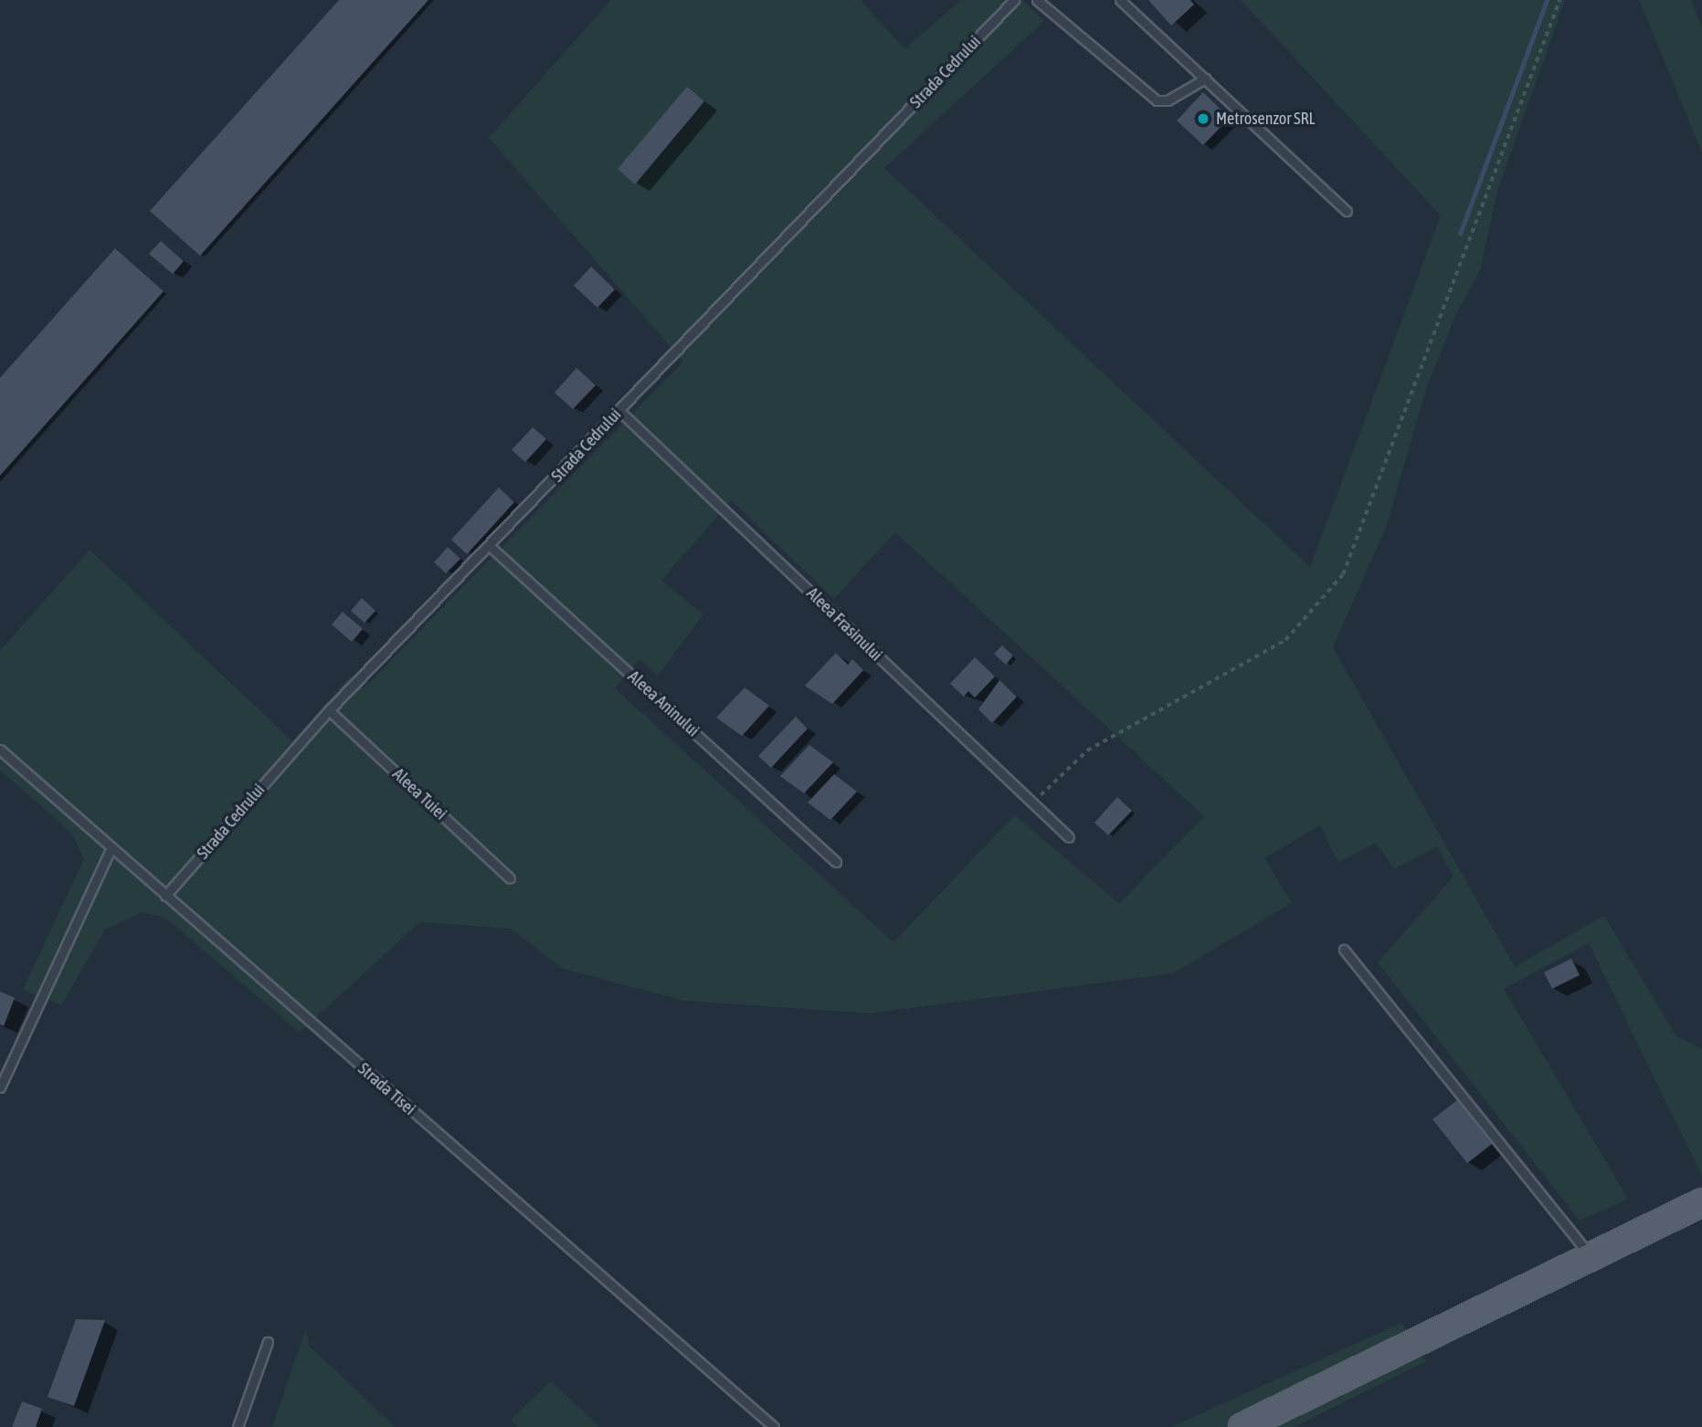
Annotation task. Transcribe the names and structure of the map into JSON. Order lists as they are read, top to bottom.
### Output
{
  "streets": {
    "lane": [
      "Strada Cedrului",
      "Aleea Frasinului",
      "Aleea Aninului",
      "Aleea Tuiei",
      "Strada Tisei"
    ]
  },
  "crossings": [
    ["Strada Cedrului", "Aleea Frasinului"],
    ["Strada Cedrului", "Aleea Aninului"],
    ["Strada Cedrului", "Aleea Tuiei"],
    ["Strada Cedrului", "Strada Tisei"]
  ],
  "places": ["Metrosenzor SRL"]
}
